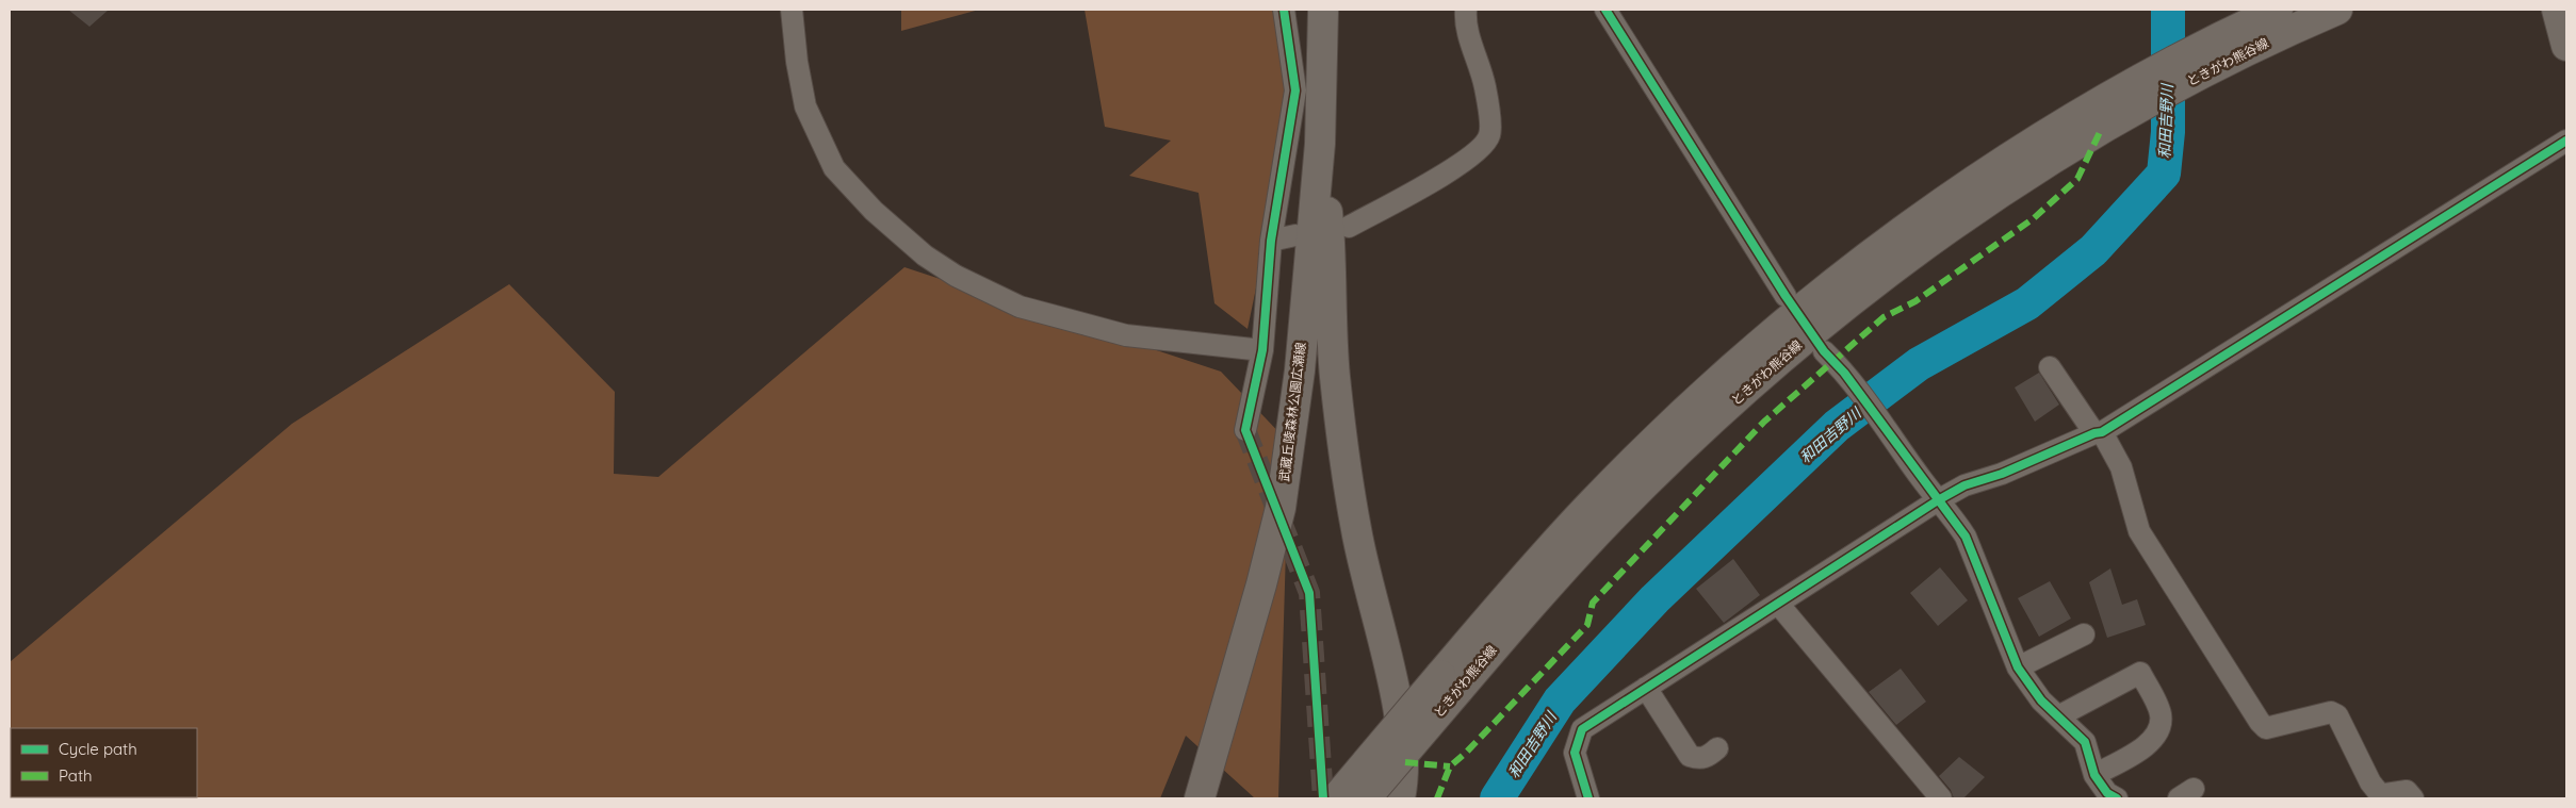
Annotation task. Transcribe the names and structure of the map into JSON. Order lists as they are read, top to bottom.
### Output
{
  "streets": {
    "main road": ["ときがわ熊谷線", "武蔵丘陵森林公園広瀬線"]
  },
  "water": ["和田吉野川"],
  "legend": ["Cycle path", "Path"]
}
